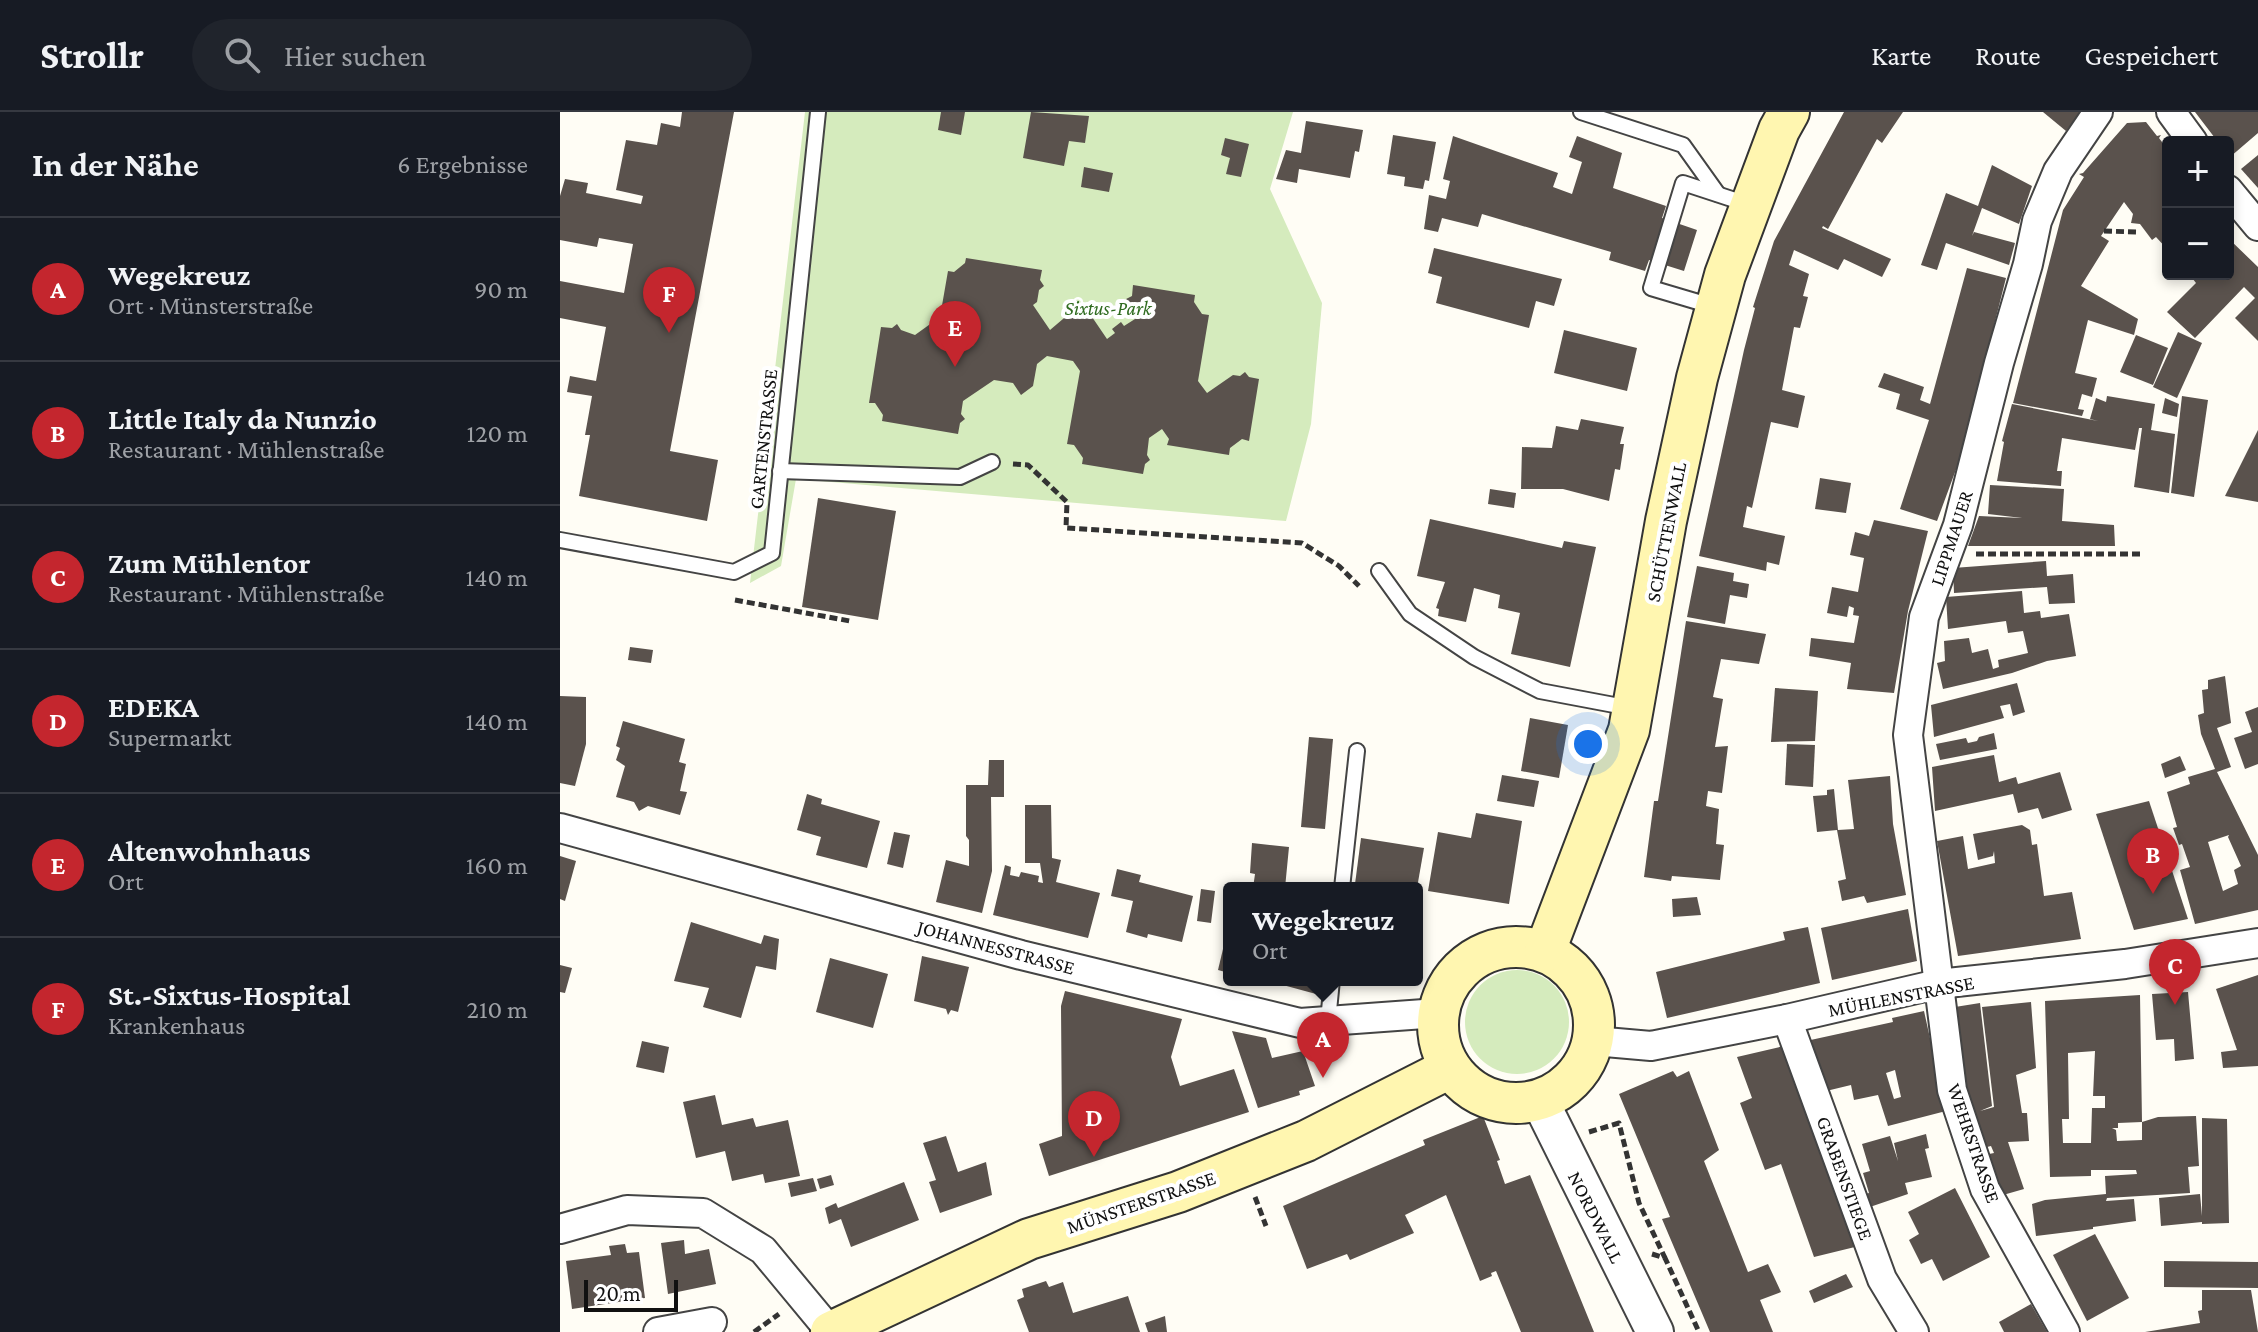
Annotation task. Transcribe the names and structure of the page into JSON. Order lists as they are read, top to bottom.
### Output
{
  "streets": {
    "main road": ["SCHÜTTENWALL", "MÜNSTERSTRASSE"],
    "street": [
      "LIPPMAUER",
      "JOHANNESSTRASSE",
      "MÜHLENSTRASSE",
      "WEHRSTRASSE",
      "GRABENSTIEGE",
      "NORDWALL"
    ],
    "lane": ["GARTENSTRASSE"]
  },
  "crossings": [
    ["SCHÜTTENWALL", "JOHANNESSTRASSE"],
    ["SCHÜTTENWALL", "MÜHLENSTRASSE"],
    ["SCHÜTTENWALL", "MÜNSTERSTRASSE"],
    ["SCHÜTTENWALL", "NORDWALL"],
    ["LIPPMAUER", "MÜHLENSTRASSE"],
    ["LIPPMAUER", "WEHRSTRASSE"],
    ["JOHANNESSTRASSE", "MÜHLENSTRASSE"],
    ["JOHANNESSTRASSE", "MÜNSTERSTRASSE"],
    ["JOHANNESSTRASSE", "NORDWALL"],
    ["MÜHLENSTRASSE", "WEHRSTRASSE"],
    ["MÜHLENSTRASSE", "GRABENSTIEGE"],
    ["MÜHLENSTRASSE", "MÜNSTERSTRASSE"],
    ["MÜHLENSTRASSE", "NORDWALL"],
    ["MÜNSTERSTRASSE", "NORDWALL"]
  ],
  "parks": ["Sixtus-Park"],
  "scale_bar": "20 m",
  "page": {
    "header": "Strollr",
    "search": "Hier suchen",
    "nav": ["Karte", "Route", "Gespeichert"],
    "heading": ["In der Nähe", "6 Ergebnisse"],
    "map_buttons": ["+", "−"],
    "list": [
      {
        "mark": "A",
        "name": "Wegekreuz",
        "note": "Ort · Münsterstraße",
        "value": "90 m"
      },
      {
        "mark": "B",
        "name": "Little Italy da Nunzio",
        "note": "Restaurant · Mühlenstraße",
        "value": "120 m"
      },
      {
        "mark": "C",
        "name": "Zum Mühlentor",
        "note": "Restaurant · Mühlenstraße",
        "value": "140 m"
      },
      {
        "mark": "D",
        "name": "EDEKA",
        "note": "Supermarkt",
        "value": "140 m"
      },
      {
        "mark": "E",
        "name": "Altenwohnhaus",
        "note": "Ort",
        "value": "160 m"
      },
      {
        "mark": "F",
        "name": "St.-Sixtus-Hospital",
        "note": "Krankenhaus",
        "value": "210 m"
      }
    ],
    "pins": [
      "F",
      "E",
      "B",
      "C",
      "A",
      "D"
    ],
    "popup": ["Wegekreuz", "Ort"],
    "scale": "20 m"
  }
}
